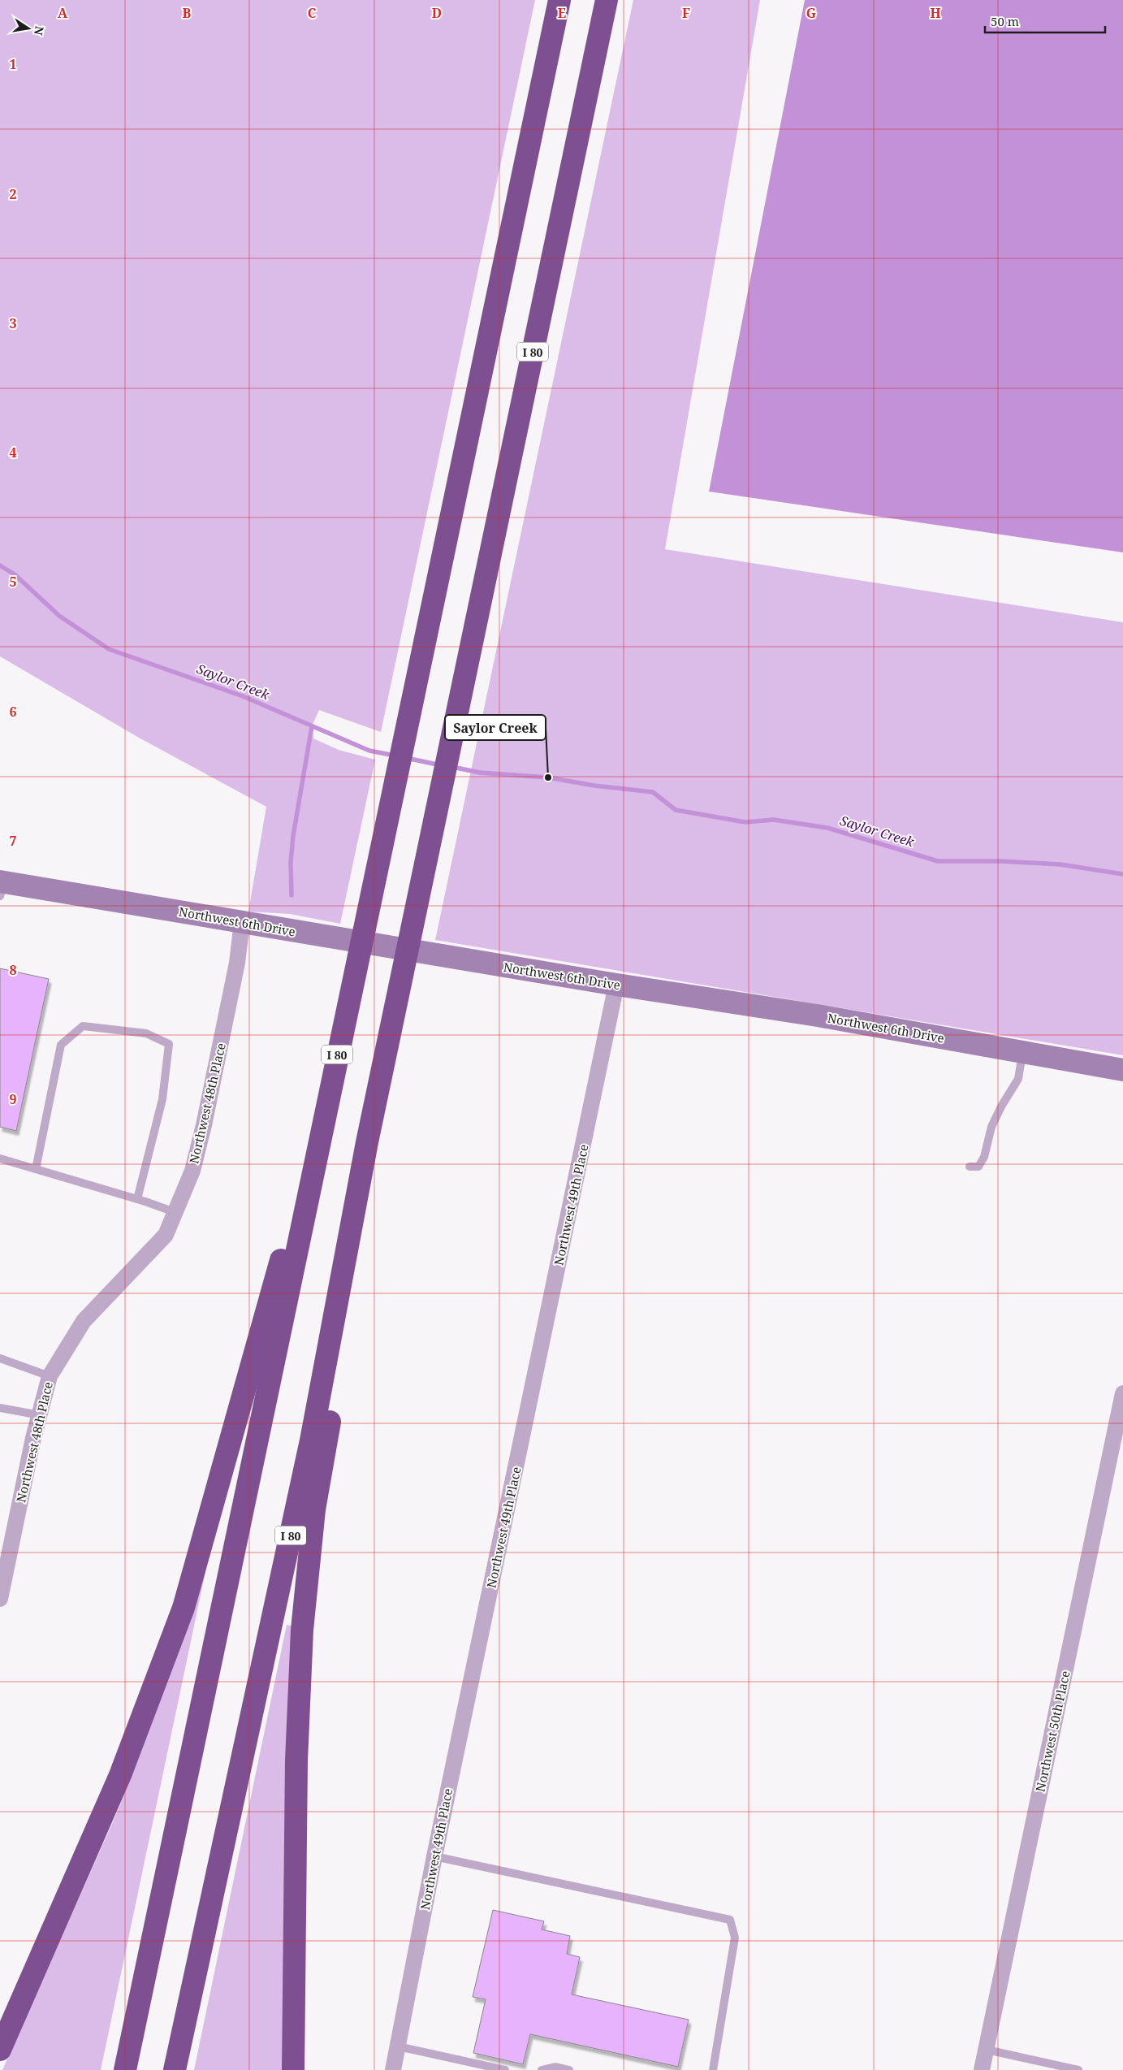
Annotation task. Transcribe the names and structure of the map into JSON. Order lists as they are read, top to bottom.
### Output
{
  "streets": {
    "highway": ["I 80"],
    "main road": ["Northwest 6th Drive"],
    "street": ["Northwest 48th Place", "Northwest 49th Place", "Northwest 50th Place"]
  },
  "crossings": [
    ["Northwest 6th Drive", "Northwest 48th Place"],
    ["Northwest 6th Drive", "Northwest 49th Place"]
  ],
  "water": ["Saylor Creek"],
  "places": ["Saylor Creek"],
  "scale_bar": "50 m",
  "north": "right",
  "grid": {
    "columns": [
      "A",
      "B",
      "C",
      "D",
      "E",
      "F",
      "G",
      "H"
    ],
    "rows": [
      "1",
      "2",
      "3",
      "4",
      "5",
      "6",
      "7",
      "8",
      "9"
    ]
  }
}
